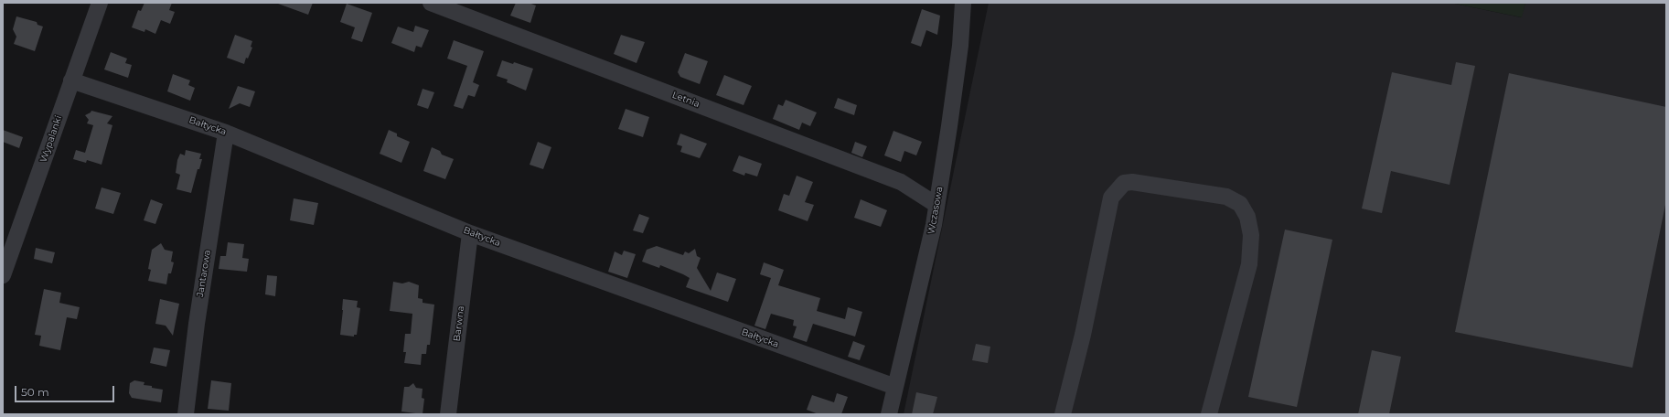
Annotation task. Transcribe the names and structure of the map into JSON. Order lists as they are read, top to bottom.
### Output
{
  "streets": {
    "street": [
      "Letnia",
      "Bałtycka",
      "Wypalanki",
      "Wczasowa",
      "Jantarowa",
      "Barwna"
    ]
  },
  "crossings": [
    ["Letnia", "Wczasowa"],
    ["Bałtycka", "Wypalanki"],
    ["Bałtycka", "Wczasowa"],
    ["Bałtycka", "Jantarowa"],
    ["Bałtycka", "Barwna"]
  ],
  "scale_bar": "50 m"
}
